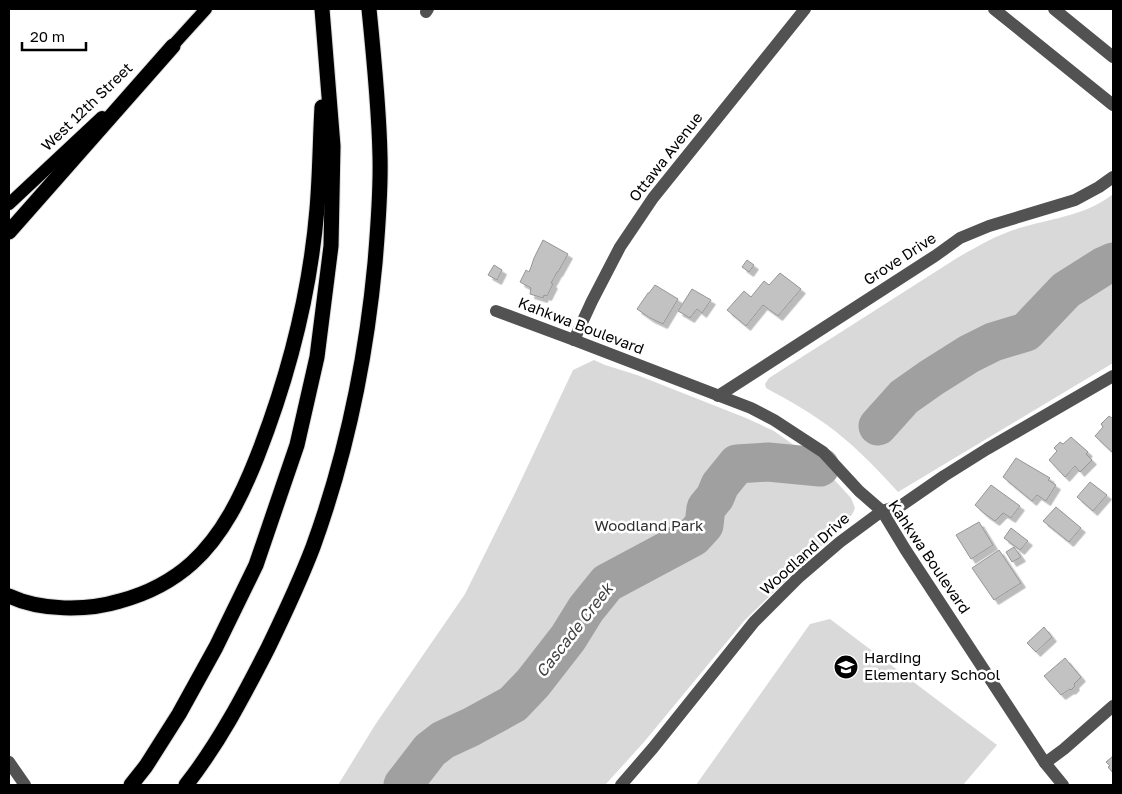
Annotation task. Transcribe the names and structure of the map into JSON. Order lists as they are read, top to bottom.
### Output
{
  "streets": {
    "main road": ["West 12th Street"],
    "street": [
      "Ottawa Avenue",
      "Grove Drive",
      "Kahkwa Boulevard",
      "Woodland Drive"
    ]
  },
  "crossings": [
    ["Ottawa Avenue", "Kahkwa Boulevard"],
    ["Grove Drive", "Kahkwa Boulevard"],
    ["Kahkwa Boulevard", "Woodland Drive"]
  ],
  "water": ["Cascade Creek"],
  "parks": ["Woodland Park"],
  "places": {
    "school or university": ["Harding Elementary School"]
  },
  "scale_bar": "20 m"
}
